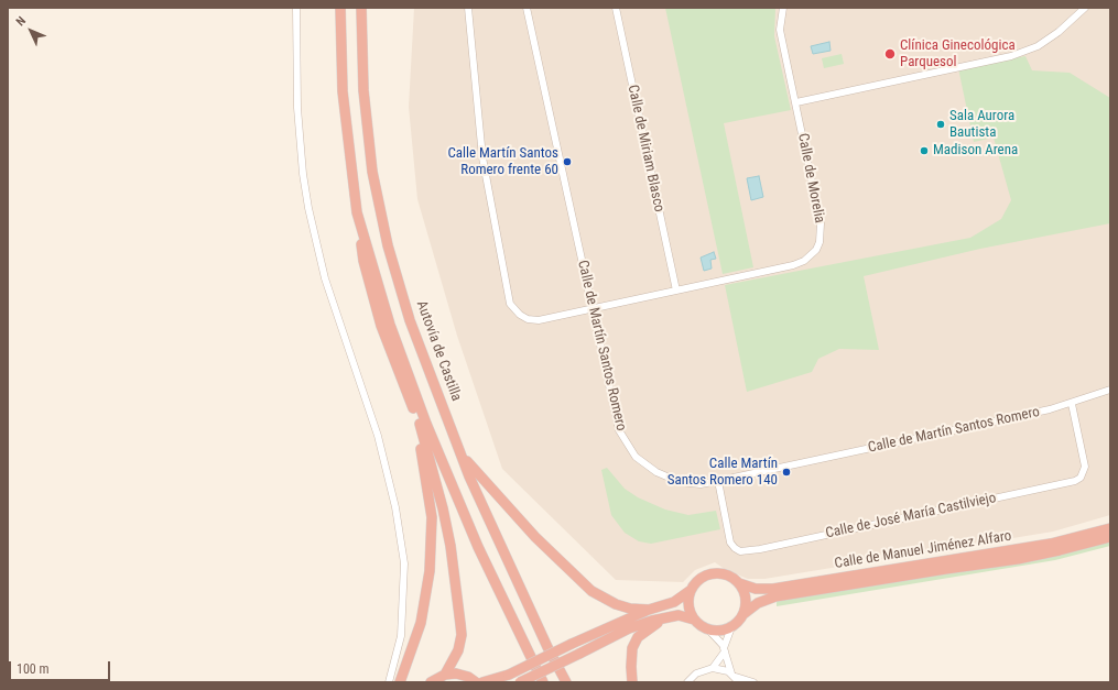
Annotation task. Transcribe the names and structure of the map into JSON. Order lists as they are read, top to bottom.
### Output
{
  "streets": {
    "highway": ["Autovía de Castilla", "Calle de Manuel Jiménez Alfaro"],
    "street": [
      "Calle de Miriam Blasco",
      "Calle de Morelia",
      "Calle de Martín Santos Romero",
      "Calle de José María Castilviejo"
    ]
  },
  "crossings": [
    ["Calle de Miriam Blasco", "Calle de Morelia"],
    ["Calle de Morelia", "Calle de Martín Santos Romero"],
    ["Calle de Martín Santos Romero", "Calle de José María Castilviejo"]
  ],
  "places": [
    "Clínica Ginecológica Parquesol",
    "Sala Aurora Bautista",
    "Madison Arena",
    "Calle Martín Santos Romero frente 60",
    "Calle Martín Santos Romero 140"
  ],
  "scale_bar": "100 m",
  "north": "top left"
}
